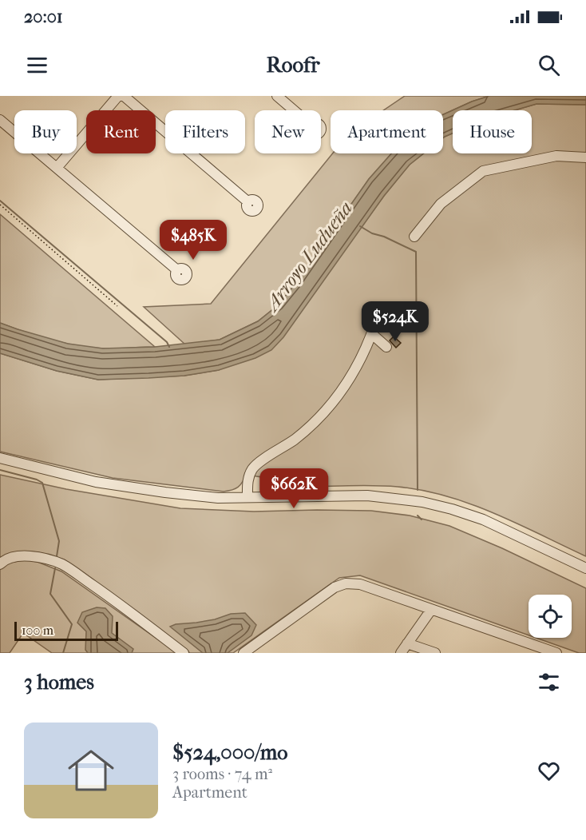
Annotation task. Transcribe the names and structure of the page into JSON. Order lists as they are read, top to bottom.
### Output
{
  "water": ["Arroyo Ludueña"],
  "scale_bar": "100 m",
  "page": {
    "status": "20:01",
    "header": "Roofr",
    "chip": [
      "Buy",
      "Rent",
      "Filters",
      "New",
      "Apartment",
      "House"
    ],
    "price": ["$485K", "$524K", "$662K"],
    "scale": "100 m",
    "heading": "3 homes",
    "list": [
      {
        "name": "$524,000/mo",
        "note": "3 rooms · 74 m² · Apartment"
      }
    ]
  }
}
